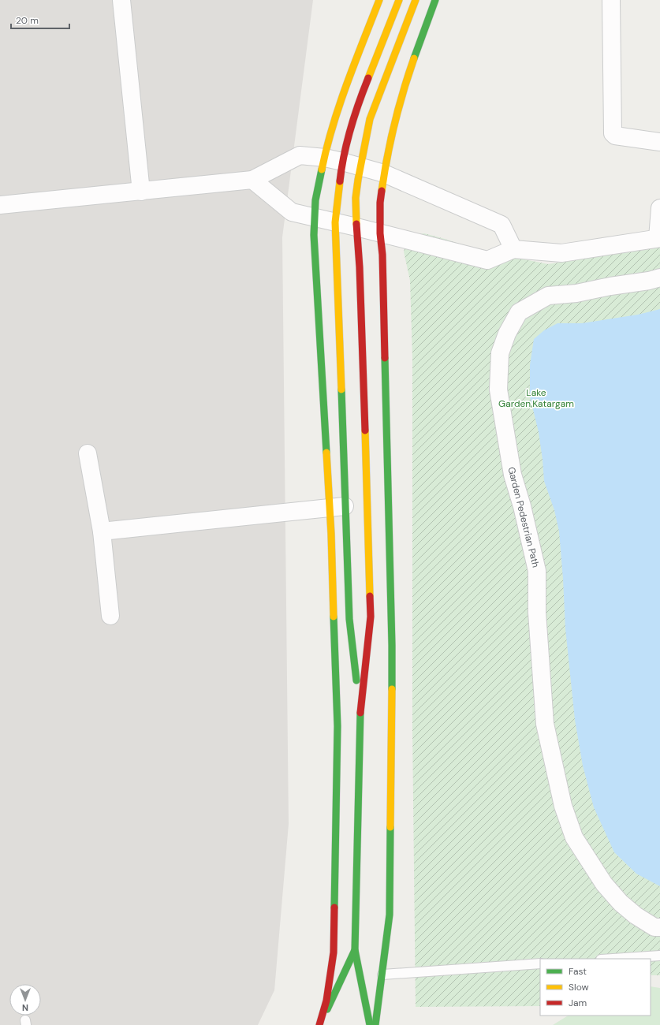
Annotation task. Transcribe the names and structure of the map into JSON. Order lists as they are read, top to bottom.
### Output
{
  "streets": {
    "street": ["Garden Pedestrian Path"]
  },
  "parks": ["Lake Garden,Katargam"],
  "legend": ["Fast", "Slow", "Jam"],
  "scale_bar": "20 m",
  "north": "bottom"
}
